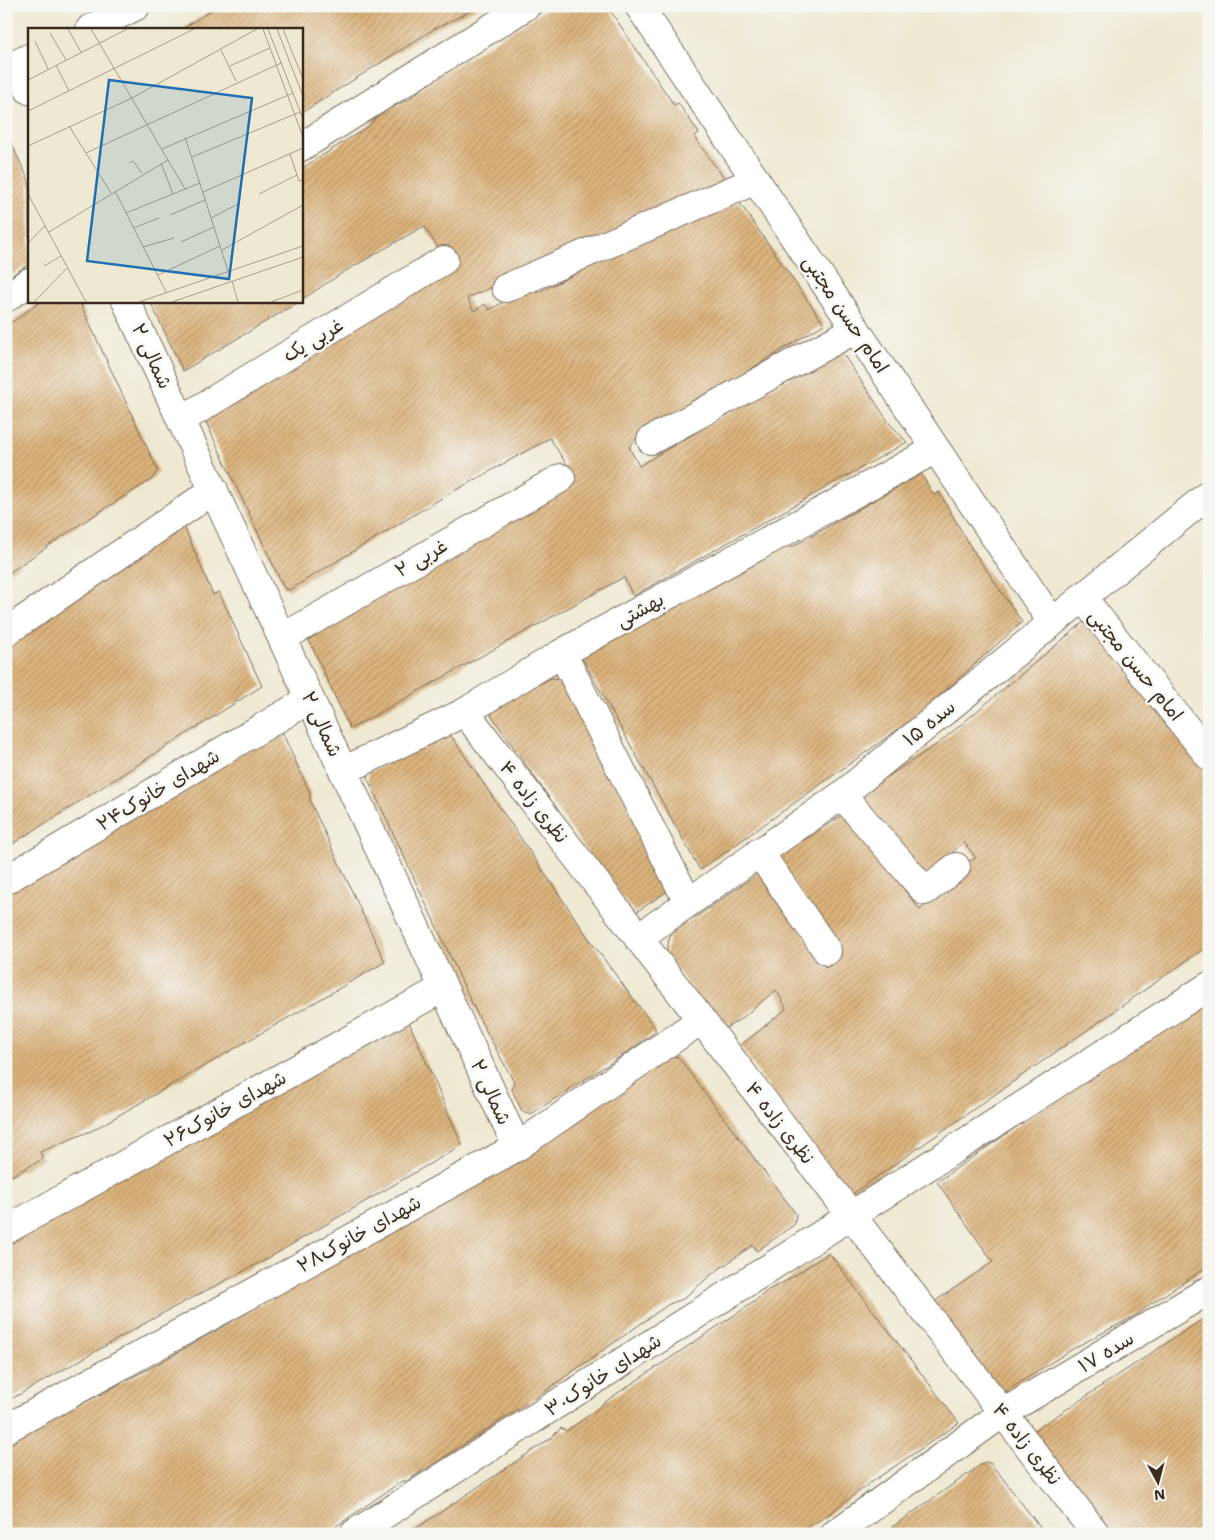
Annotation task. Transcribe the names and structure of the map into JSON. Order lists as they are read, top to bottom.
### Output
{
  "streets": {
    "street": [
      "امام حسن مجتبی",
      "غربی یک",
      "شمالی ۲",
      "۲ غربی",
      "بهشتی",
      "سده ۱۵",
      "شهدای خانوک۲۴",
      "نظری زاده ۴",
      "شهدای خانوک۲۶",
      "شهدای خانوک۲۸",
      "سده ۱۷",
      "شهدای خانوک۳۰"
    ]
  },
  "crossings": [
    ["امام حسن مجتبی", "بهشتی"],
    ["امام حسن مجتبی", "سده ۱۵"],
    ["غربی یک", "شمالی ۲"],
    ["شمالی ۲", "۲ غربی"],
    ["شمالی ۲", "بهشتی"],
    ["شمالی ۲", "شهدای خانوک۲۴"],
    ["شمالی ۲", "شهدای خانوک۲۶"],
    ["شمالی ۲", "شهدای خانوک۲۸"],
    ["بهشتی", "نظری زاده ۴"],
    ["سده ۱۵", "نظری زاده ۴"],
    ["نظری زاده ۴", "شهدای خانوک۲۸"],
    ["نظری زاده ۴", "سده ۱۷"],
    ["نظری زاده ۴", "شهدای خانوک۳۰"]
  ],
  "north": "bottom"
}
